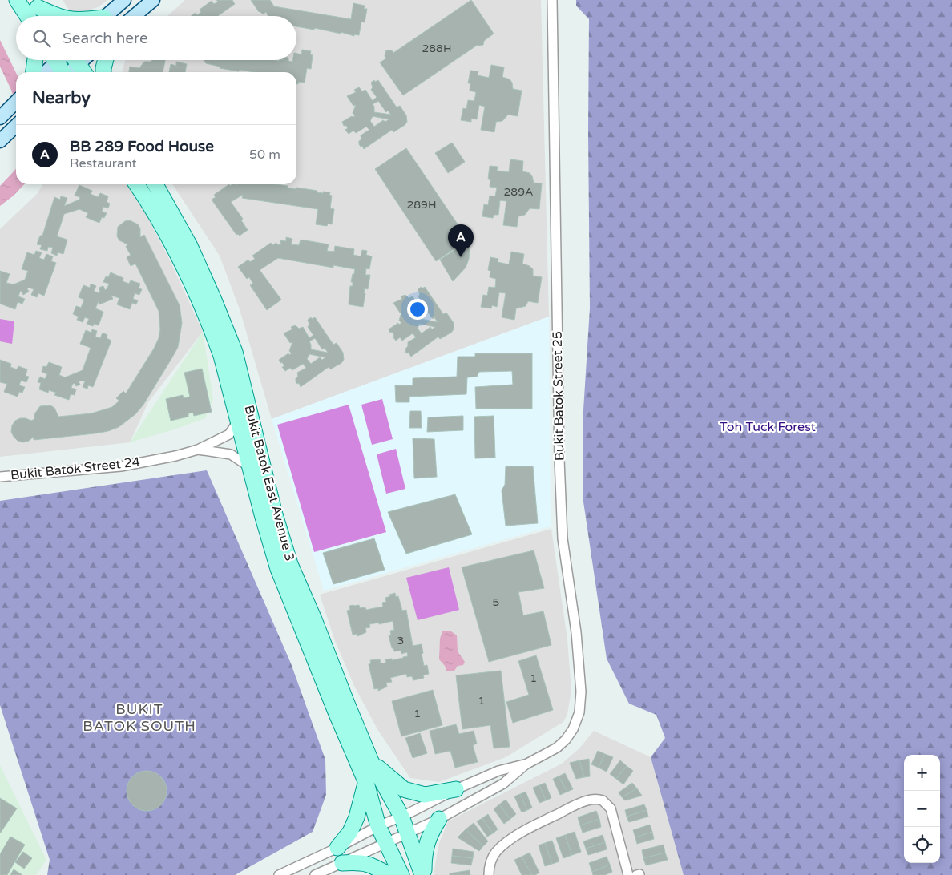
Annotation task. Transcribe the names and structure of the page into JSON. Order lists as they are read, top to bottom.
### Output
{
  "streets": {
    "main road": ["Bukit Batok East Avenue 3"],
    "street": ["Bukit Batok Street 25", "Bukit Batok Street 24"]
  },
  "crossings": [
    ["Bukit Batok Street 25", "Bukit Batok East Avenue 3"],
    ["Bukit Batok Street 24", "Bukit Batok East Avenue 3"]
  ],
  "districts": ["BUKIT BATOK SOUTH"],
  "parks": ["Toh Tuck Forest"],
  "house_numbers": [
    "288H",
    "289A",
    "289H",
    "5",
    "3",
    "1",
    "1",
    "1"
  ],
  "page": {
    "search": "Search here",
    "heading": "Nearby",
    "list": [
      {
        "mark": "A",
        "name": "BB 289 Food House",
        "note": "Restaurant",
        "value": "50 m"
      }
    ],
    "pins": "A",
    "map_buttons": ["+", "−"]
  }
}
